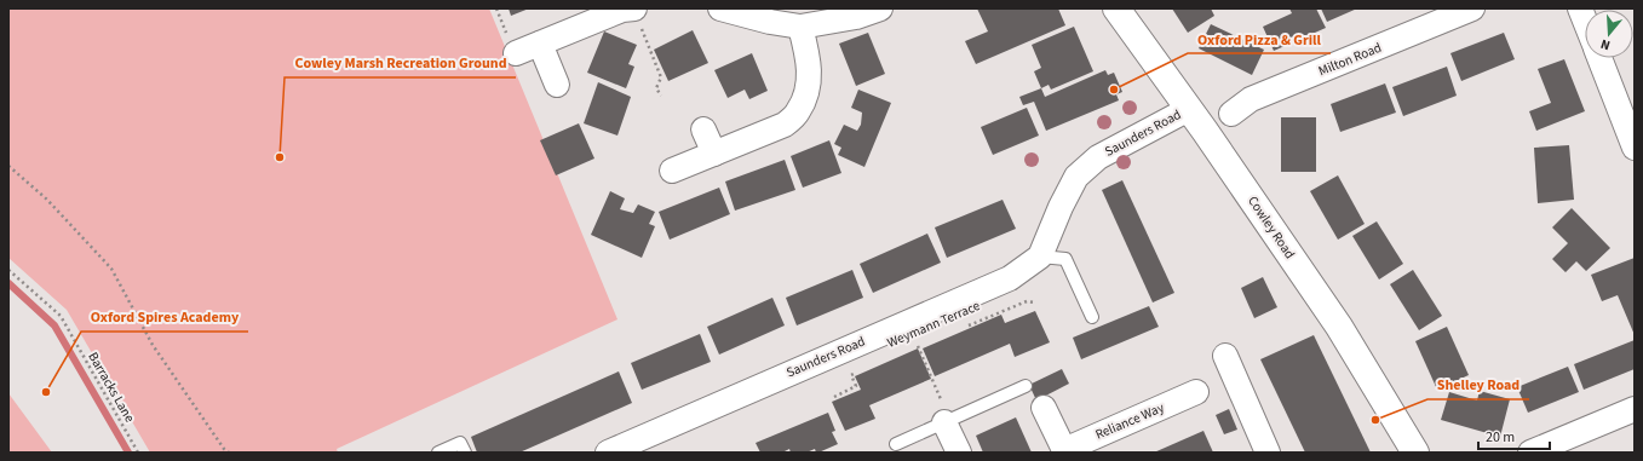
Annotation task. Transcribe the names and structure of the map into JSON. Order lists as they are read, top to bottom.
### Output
{
  "streets": {
    "main road": ["Cowley Road"],
    "street": ["Milton Road", "Saunders Road", "Reliance Way"],
    "path": ["Weymann Terrace", "Barracks Lane"]
  },
  "crossings": [
    ["Saunders Road", "Cowley Road"]
  ],
  "places": [
    "Oxford Pizza & Grill",
    "Cowley Marsh Recreation Ground",
    "Oxford Spires Academy",
    "Shelley Road"
  ],
  "scale_bar": "20 m",
  "north": "bottom"
}
